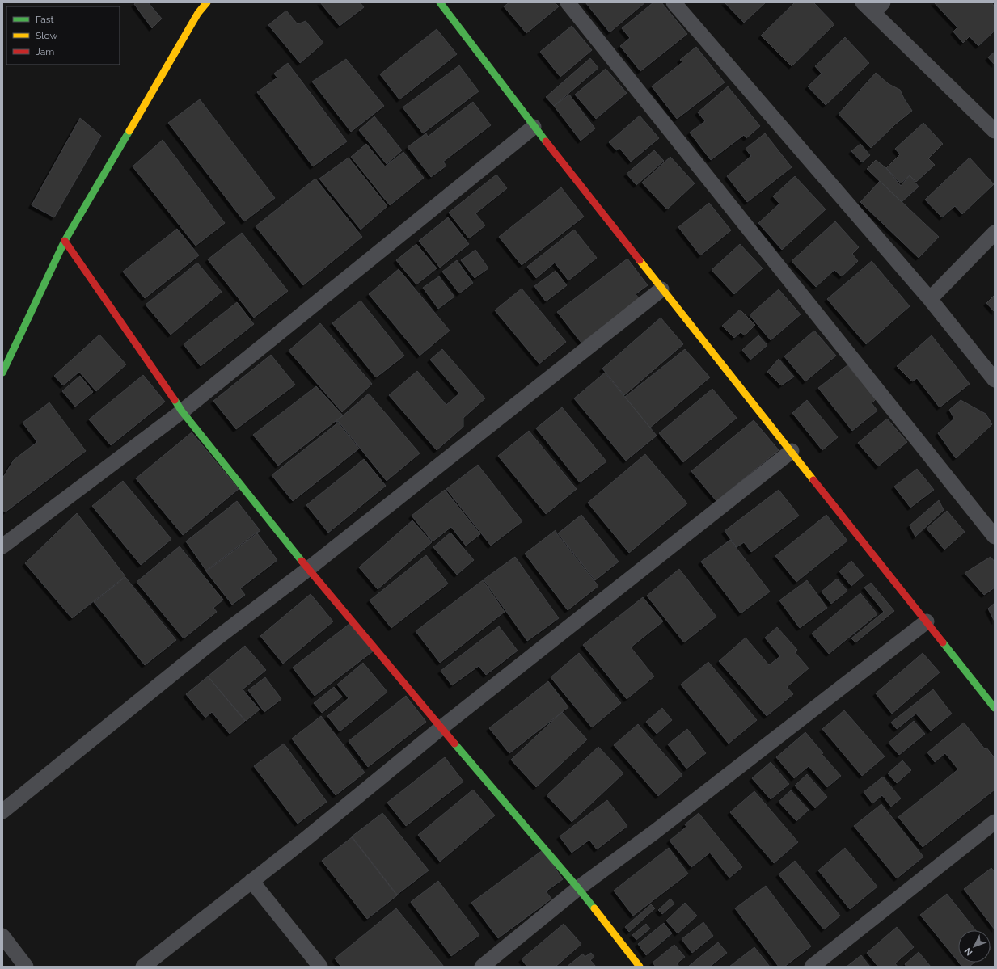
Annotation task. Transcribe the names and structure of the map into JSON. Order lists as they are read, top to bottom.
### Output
{
  "legend": ["Fast", "Slow", "Jam"],
  "north": "bottom left"
}
